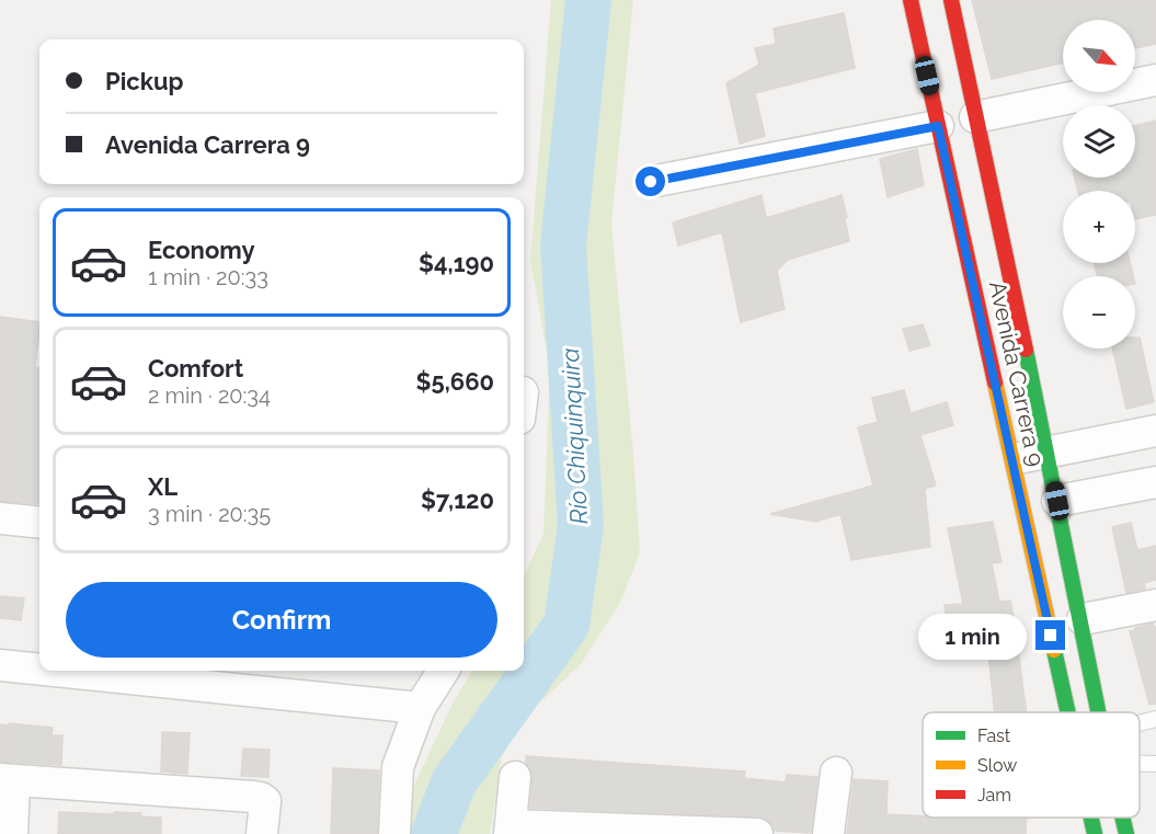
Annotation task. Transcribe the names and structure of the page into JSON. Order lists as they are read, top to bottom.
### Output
{
  "streets": {
    "main road": ["Avenida Carrera 9"]
  },
  "water": ["Río Chiquinquira"],
  "legend": ["Fast", "Slow", "Jam"],
  "north": "bottom right",
  "page": {
    "map_buttons": ["+", "−"],
    "banner": ["Pickup", "Avenida Carrera 9"],
    "list": [
      {
        "name": "Economy",
        "note": "1 min · 20:33",
        "value": "$4,190"
      },
      {
        "name": "Comfort",
        "note": "2 min · 20:34",
        "value": "$5,660"
      },
      {
        "name": "XL",
        "note": "3 min · 20:35",
        "value": "$7,120"
      }
    ],
    "buttons": "Confirm",
    "bubble": "1 min"
  }
}
